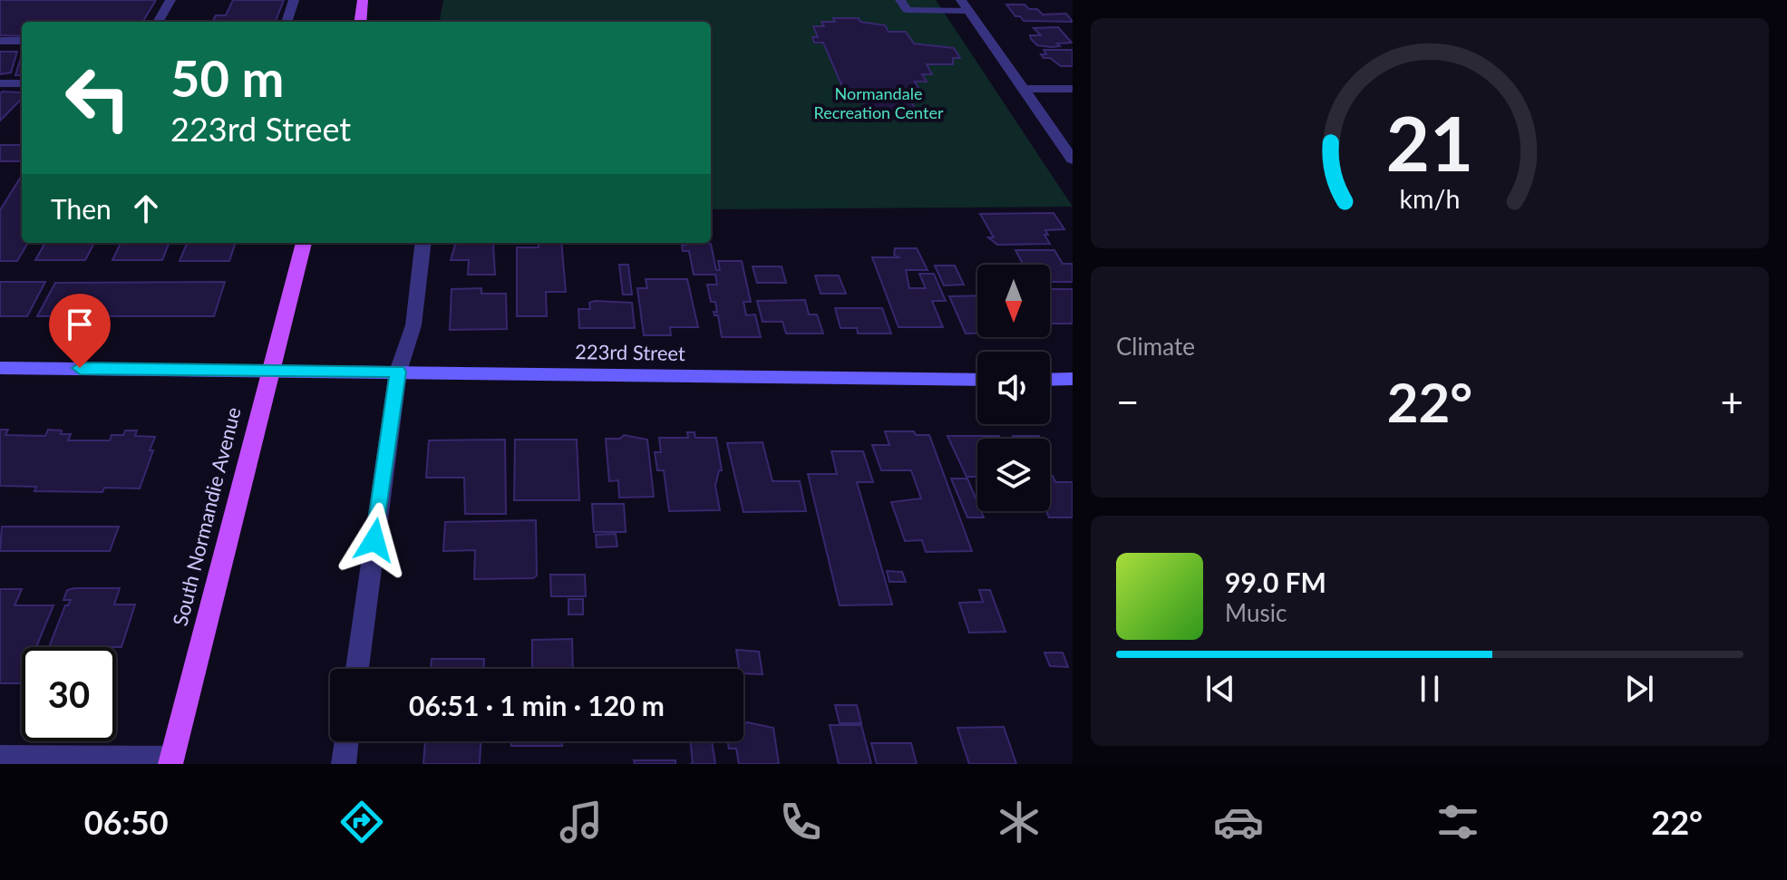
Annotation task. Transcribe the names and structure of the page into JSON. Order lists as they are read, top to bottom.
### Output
{
  "streets": {
    "main road": ["223rd Street", "South Normandie Avenue"]
  },
  "crossings": [
    ["223rd Street", "South Normandie Avenue"]
  ],
  "parks": ["Normandale Recreation Center"],
  "north": "bottom",
  "page": {
    "turn": ["50 m", "223rd Street"],
    "then": "Then",
    "tile": "Climate",
    "heat": ["−", "22°", "+"],
    "song": ["99.0 FM", "Music"],
    "limit": "30",
    "trip": "06:51 · 1 min · 120 m",
    "tabs": ["06:50", "22°"],
    "gauge": ["21", "km/h"]
  }
}
